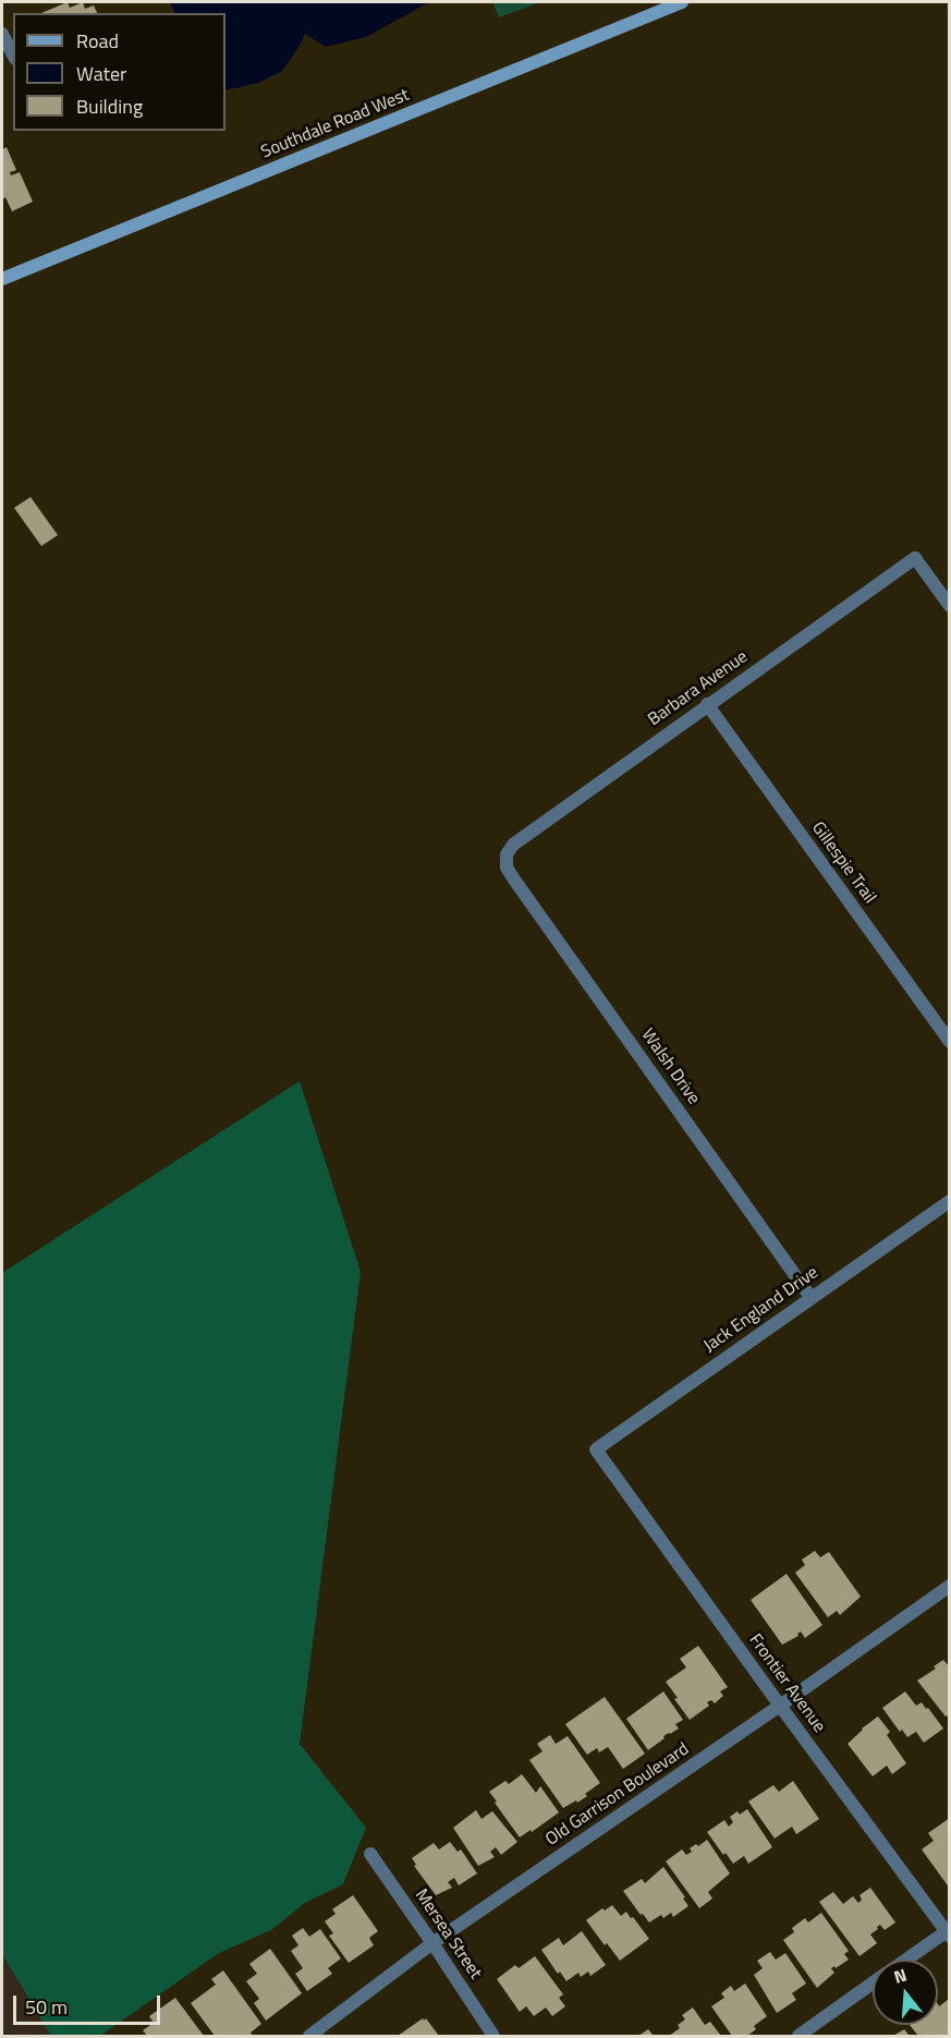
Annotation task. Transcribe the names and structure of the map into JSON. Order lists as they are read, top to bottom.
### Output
{
  "streets": {
    "main road": ["Southdale Road West"],
    "street": [
      "Barbara Avenue",
      "Gillespie Trail",
      "Walsh Drive",
      "Jack England Drive",
      "Frontier Avenue",
      "Old Garrison Boulevard",
      "Mersea Street"
    ]
  },
  "crossings": [
    ["Barbara Avenue", "Gillespie Trail"],
    ["Barbara Avenue", "Walsh Drive"],
    ["Walsh Drive", "Jack England Drive"],
    ["Jack England Drive", "Frontier Avenue"],
    ["Frontier Avenue", "Old Garrison Boulevard"],
    ["Old Garrison Boulevard", "Mersea Street"]
  ],
  "legend": ["Road", "Water", "Building"],
  "scale_bar": "50 m",
  "north": "top"
}
